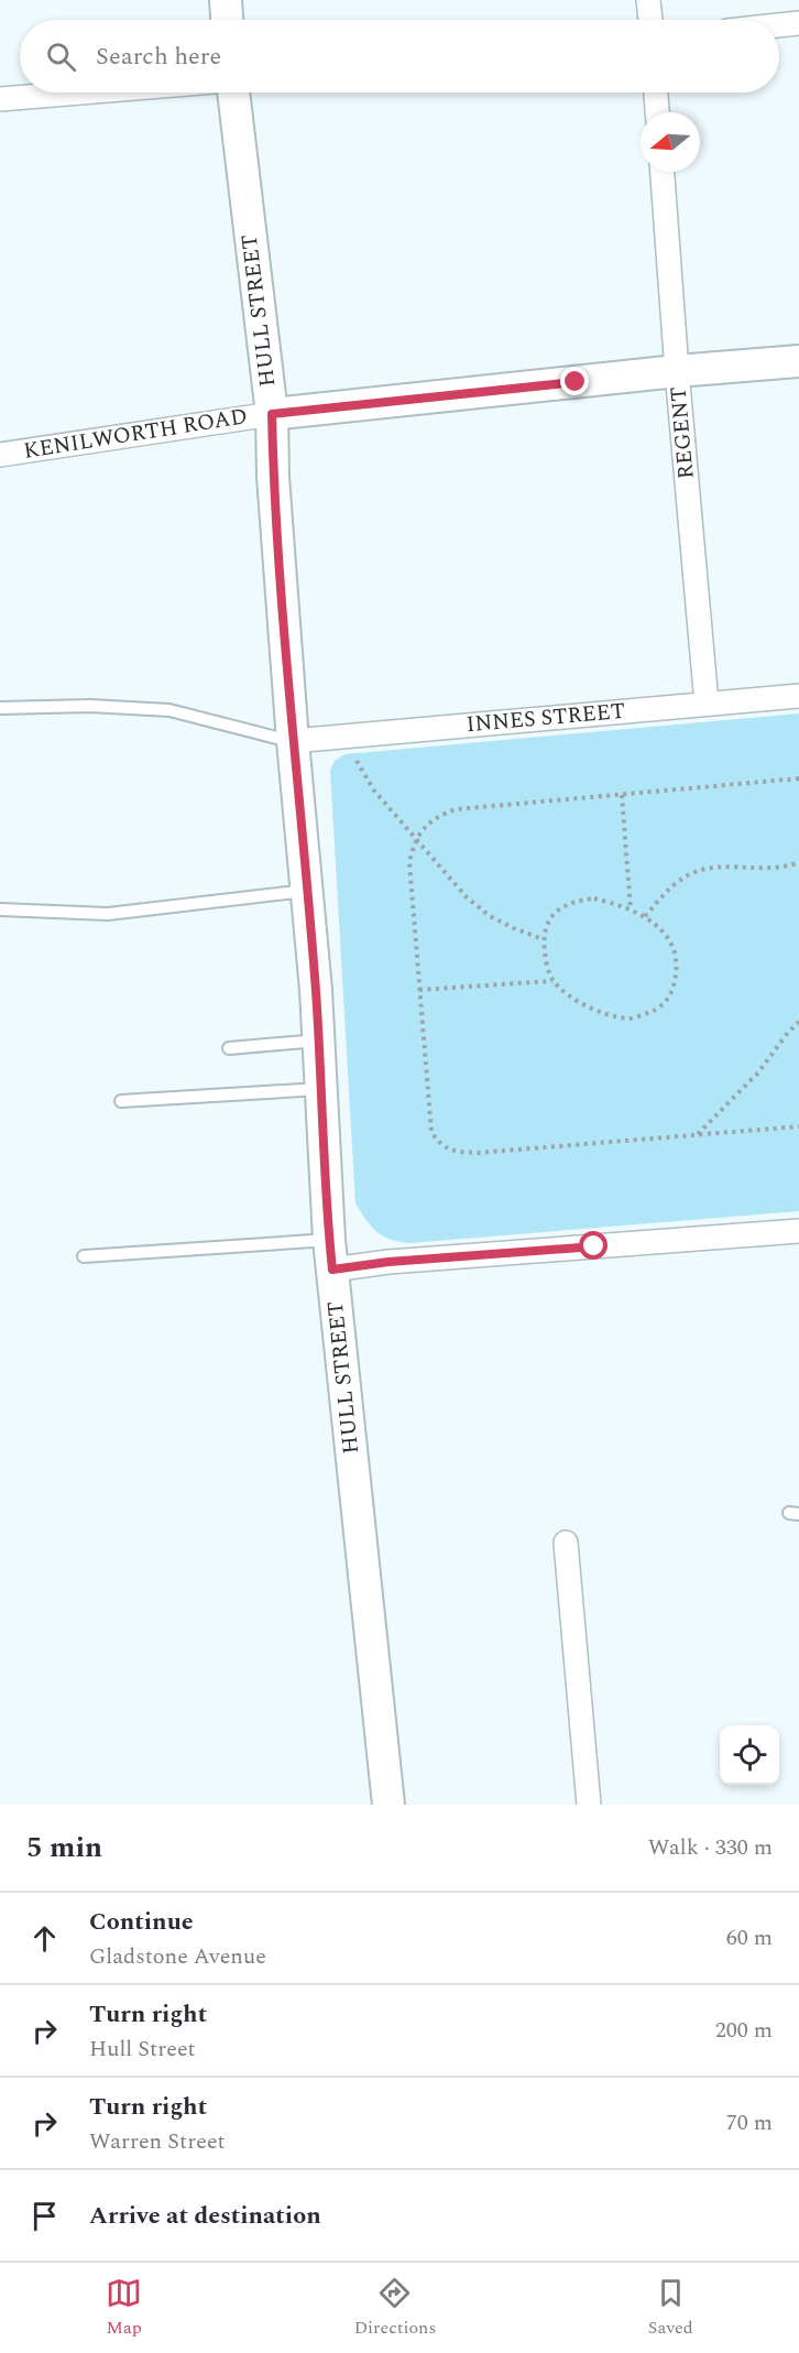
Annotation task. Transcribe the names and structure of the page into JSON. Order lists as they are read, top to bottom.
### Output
{
  "streets": {
    "street": [
      "HULL STREET",
      "REGENT",
      "KENILWORTH ROAD",
      "INNES STREET"
    ]
  },
  "crossings": [
    ["HULL STREET", "KENILWORTH ROAD"],
    ["HULL STREET", "INNES STREET"],
    ["REGENT", "INNES STREET"]
  ],
  "north": "left",
  "page": {
    "search": "Search here",
    "heading": ["5 min", "Walk · 330 m"],
    "list": [
      ["Continue", "Gladstone Avenue", "60 m"],
      ["Turn right", "Hull Street", "200 m"],
      ["Turn right", "Warren Street", "70 m"],
      "Arrive at destination"
    ],
    "nav": ["Map", "Directions", "Saved"]
  }
}
